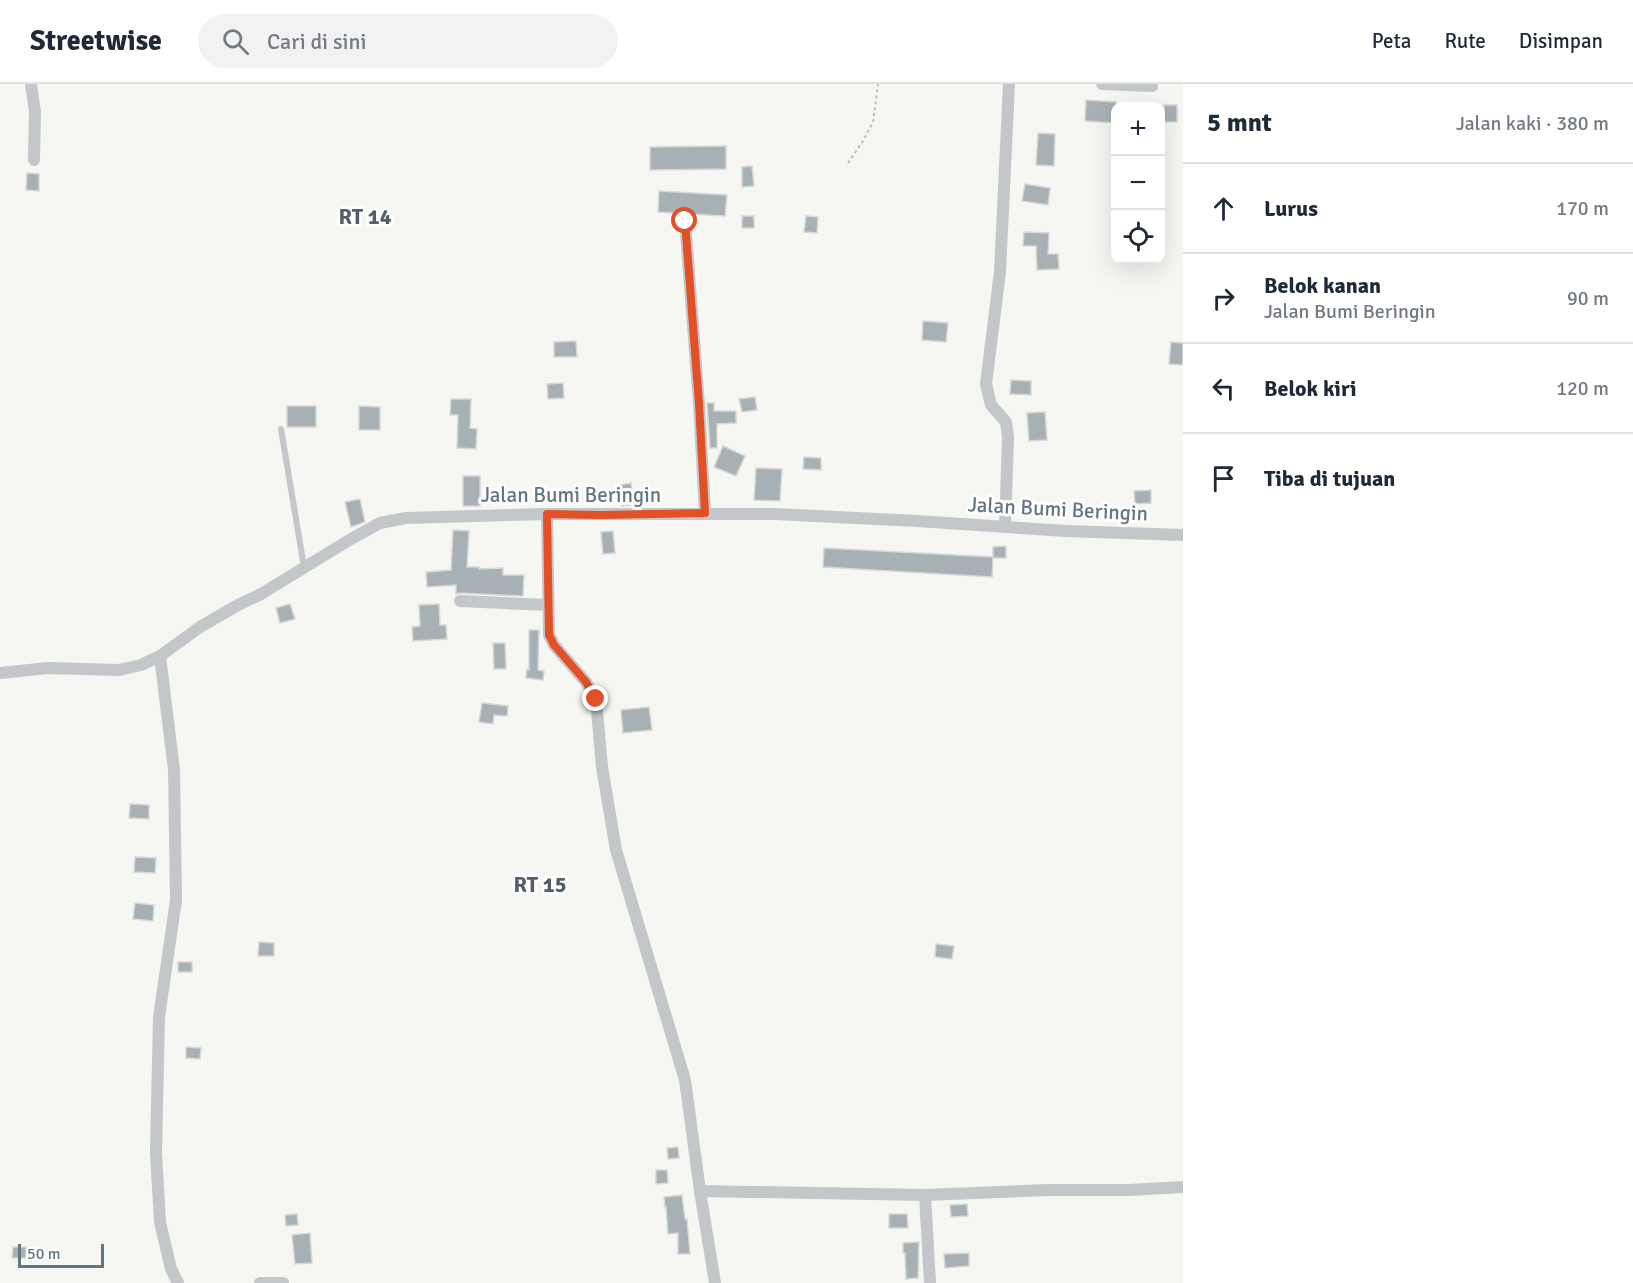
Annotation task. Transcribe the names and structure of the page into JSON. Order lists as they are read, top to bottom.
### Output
{
  "streets": {
    "street": ["Jalan Bumi Beringin"]
  },
  "districts": ["RT 14", "RT 15"],
  "scale_bar": "50 m",
  "page": {
    "header": "Streetwise",
    "search": "Cari di sini",
    "nav": ["Peta", "Rute", "Disimpan"],
    "heading": ["5 mnt", "Jalan kaki · 380 m"],
    "map_buttons": ["+", "−"],
    "list": [
      ["Lurus", "170 m"],
      ["Belok kanan", "Jalan Bumi Beringin", "90 m"],
      ["Belok kiri", "120 m"],
      "Tiba di tujuan"
    ],
    "scale": "50 m"
  }
}
